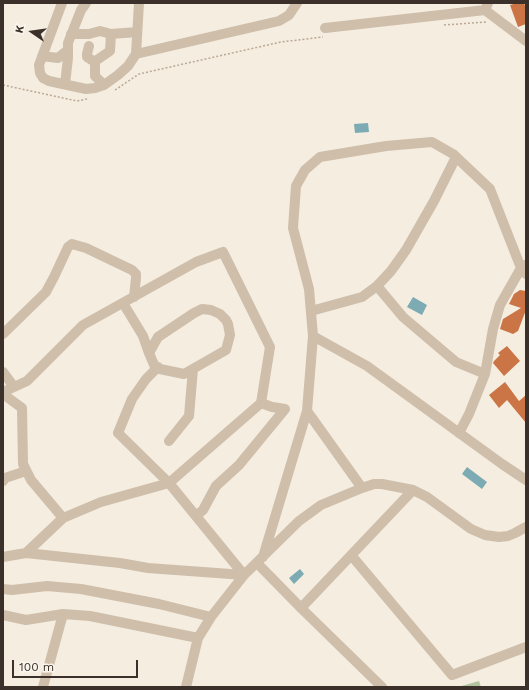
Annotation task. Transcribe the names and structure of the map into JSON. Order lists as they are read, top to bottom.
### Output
{
  "scale_bar": "100 m",
  "north": "left"
}
